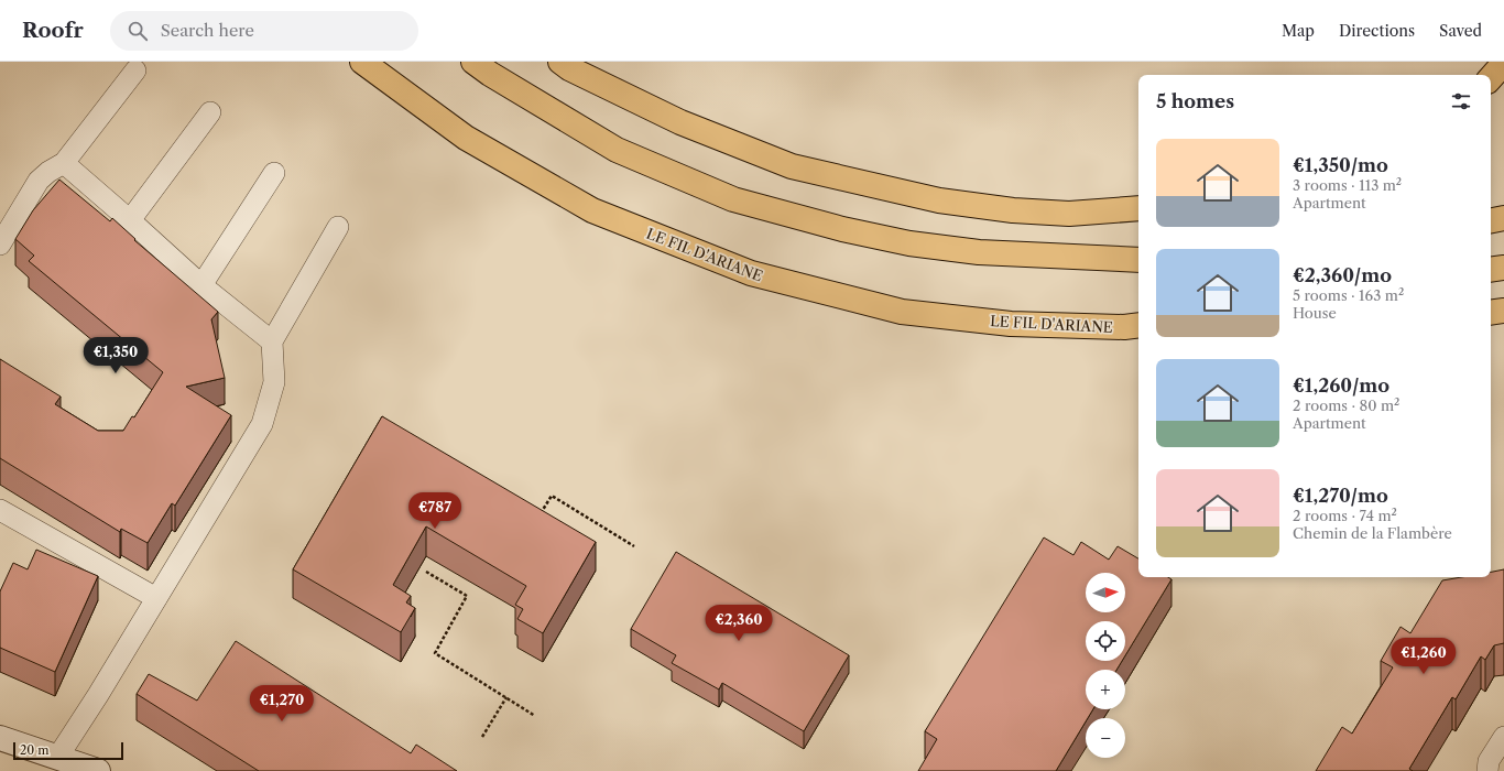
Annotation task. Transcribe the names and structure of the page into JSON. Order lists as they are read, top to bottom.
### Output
{
  "streets": {
    "highway": ["LE FIL D'ARIANE"]
  },
  "scale_bar": "20 m",
  "north": "right",
  "page": {
    "header": "Roofr",
    "search": "Search here",
    "nav": ["Map", "Directions", "Saved"],
    "heading": "5 homes",
    "list": [
      {
        "name": "€1,350/mo",
        "note": "3 rooms · 113 m² · Apartment"
      },
      {
        "name": "€2,360/mo",
        "note": "5 rooms · 163 m² · House"
      },
      {
        "name": "€1,260/mo",
        "note": "2 rooms · 80 m² · Apartment"
      },
      {
        "name": "€1,270/mo",
        "note": "2 rooms · 74 m² · Chemin de la Flambère"
      }
    ],
    "price": [
      "€1,350",
      "€787",
      "€2,360",
      "€1,260",
      "€1,270"
    ],
    "map_buttons": ["+", "−"],
    "scale": "20 m"
  }
}
